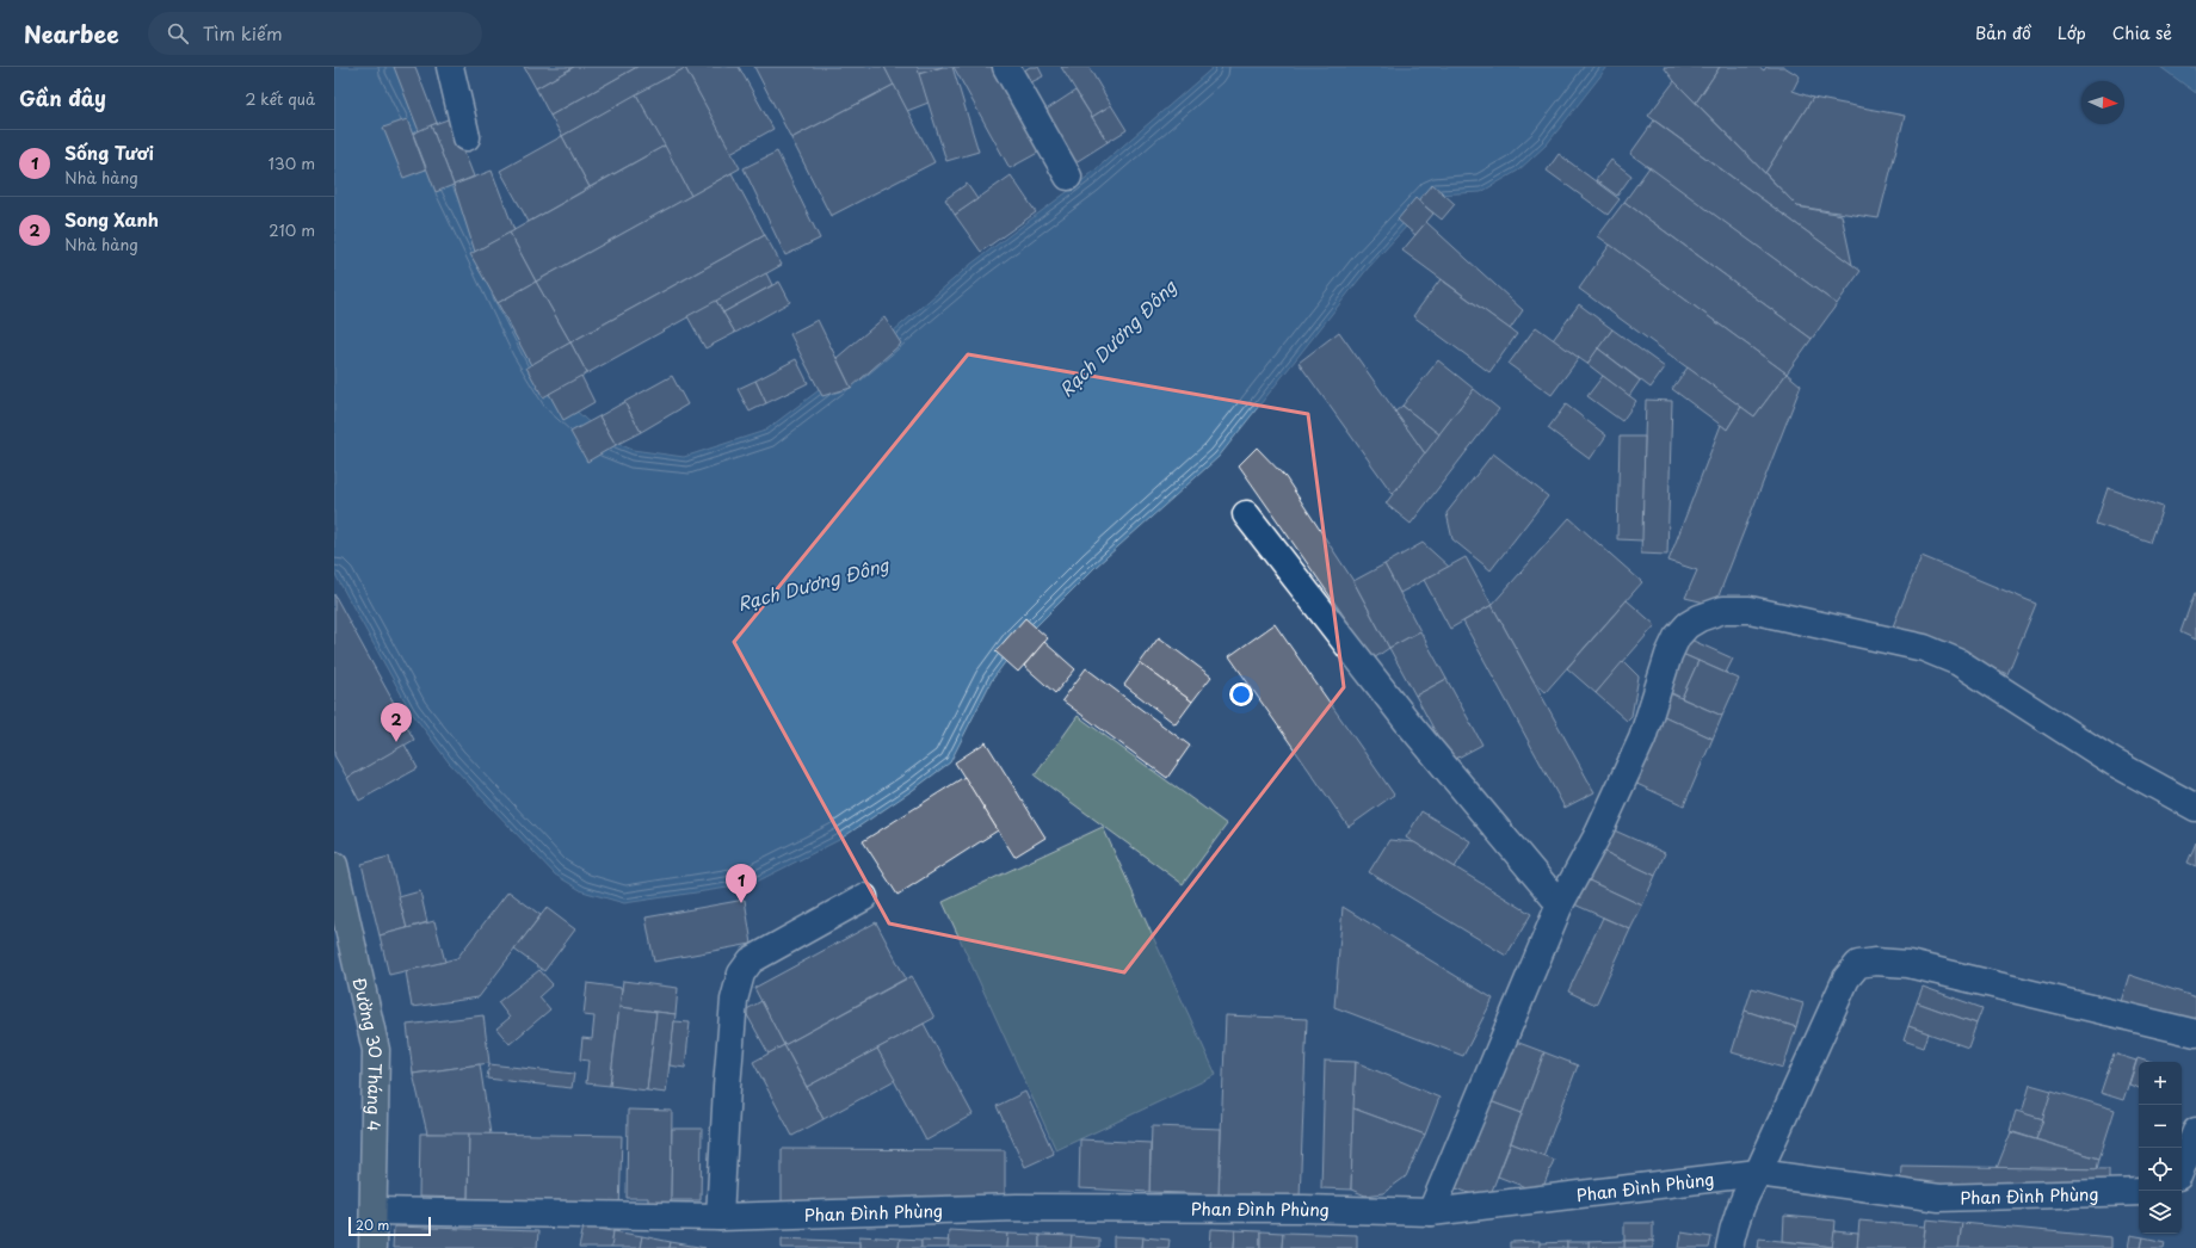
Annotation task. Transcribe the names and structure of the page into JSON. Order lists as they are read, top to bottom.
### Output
{
  "streets": {
    "main road": ["Đường 30 Tháng 4"],
    "street": ["Phan Đình Phùng"]
  },
  "crossings": [
    ["Đường 30 Tháng 4", "Phan Đình Phùng"]
  ],
  "water": ["Rạch Dương Đông"],
  "scale_bar": "20 m",
  "north": "right",
  "page": {
    "header": "Nearbee",
    "search": "Tìm kiếm",
    "nav": ["Bản đồ", "Lớp", "Chia sẻ"],
    "heading": ["Gần đây", "2 kết quả"],
    "list": [
      {
        "mark": "1",
        "name": "Sống Tươi",
        "note": "Nhà hàng",
        "value": "130 m"
      },
      {
        "mark": "2",
        "name": "Song Xanh",
        "note": "Nhà hàng",
        "value": "210 m"
      }
    ],
    "pins": ["2", "1"],
    "map_buttons": ["+", "−"],
    "scale": "20 m"
  }
}
